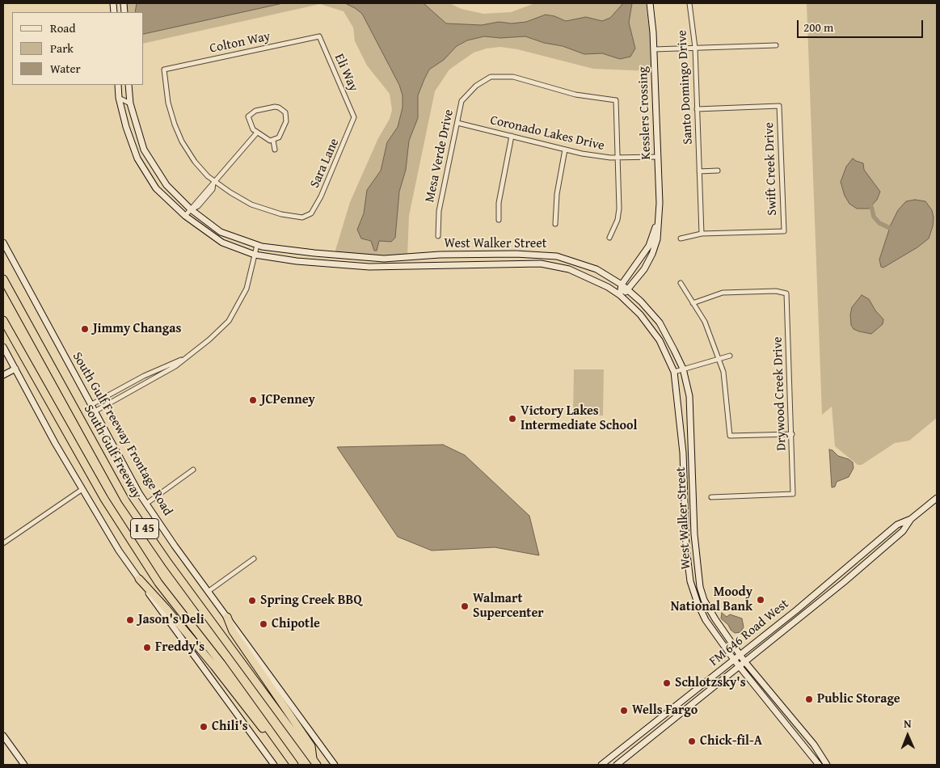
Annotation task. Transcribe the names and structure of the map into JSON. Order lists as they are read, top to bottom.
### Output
{
  "streets": {
    "highway": ["South Gulf Freeway", "I 45"],
    "street": [
      "Colton Way",
      "Eli Way",
      "Santo Domingo Drive",
      "Kesslers Crossing",
      "Coronado Lakes Drive",
      "Mesa Verde Drive",
      "Sara Lane",
      "Swift Creek Drive",
      "West Walker Street",
      "Drywood Creek Drive",
      "South Gulf Freeway Frontage Road",
      "FM 646 Road West"
    ]
  },
  "crossings": [
    ["Colton Way", "Eli Way"],
    ["Colton Way", "Sara Lane"],
    ["Eli Way", "Sara Lane"],
    ["Santo Domingo Drive", "Swift Creek Drive"],
    ["Kesslers Crossing", "Coronado Lakes Drive"],
    ["Kesslers Crossing", "West Walker Street"],
    ["Coronado Lakes Drive", "Mesa Verde Drive"],
    ["West Walker Street", "FM 646 Road West"]
  ],
  "places": [
    "Jimmy Changas",
    "JCPenney",
    "Victory Lakes Intermediate School",
    "Moody National Bank",
    "Spring Creek BBQ",
    "Walmart Supercenter",
    "Jason's Deli",
    "Chipotle",
    "Freddy's",
    "Schlotzsky's",
    "Public Storage",
    "Wells Fargo",
    "Chili's",
    "Chick-fil-A"
  ],
  "legend": ["Road", "Park", "Water"],
  "scale_bar": "200 m",
  "north": "top"
}
